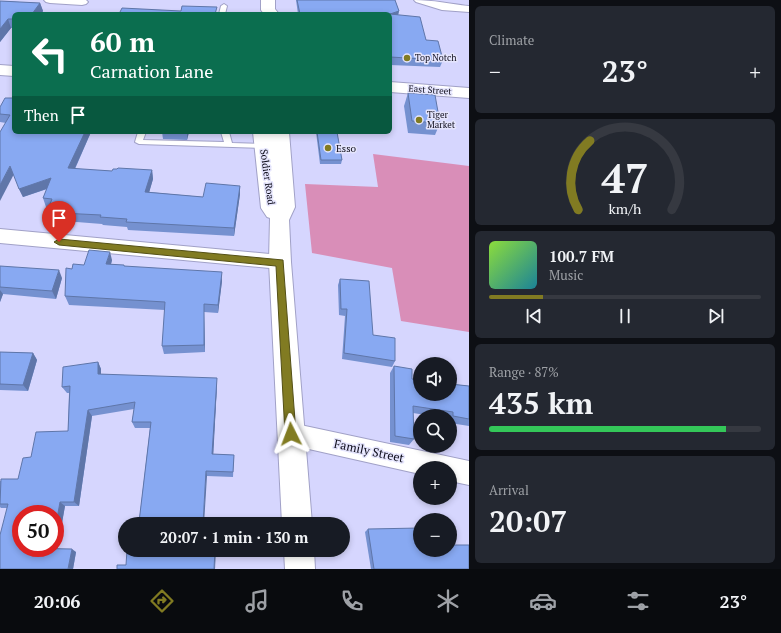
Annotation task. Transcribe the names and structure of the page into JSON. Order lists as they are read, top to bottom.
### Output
{
  "streets": {
    "main road": ["East Street", "Soldier Road"],
    "street": ["Family Street"]
  },
  "crossings": [
    ["Soldier Road", "Family Street"]
  ],
  "places": ["Top Notch", "Tiger Market", "Esso"],
  "page": {
    "tile": [
      "Climate",
      ["Range · 87%", "435 km"],
      ["Arrival", "20:07"]
    ],
    "turn": ["60 m", "Carnation Lane"],
    "heat": ["−", "23°", "+"],
    "then": "Then",
    "song": ["100.7 FM", "Music"],
    "map_buttons": ["+", "−"],
    "limit": "50",
    "trip": "20:07 · 1 min · 130 m",
    "tabs": ["20:06", "23°"],
    "gauge": ["47", "km/h"]
  }
}
